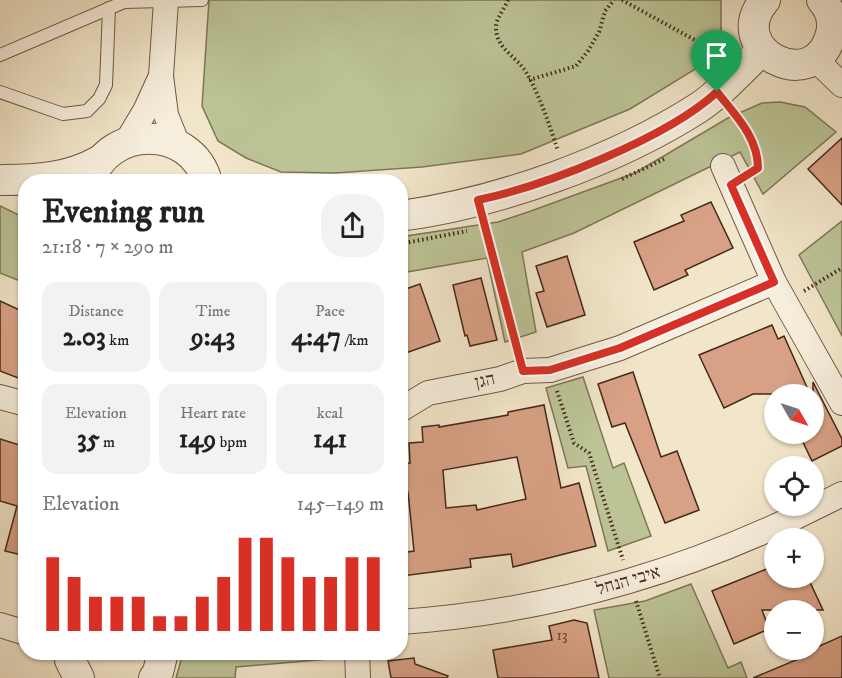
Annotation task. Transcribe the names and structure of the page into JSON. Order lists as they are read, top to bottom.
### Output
{
  "streets": {
    "street": ["הגן", "איבי הנחל"]
  },
  "house_numbers": ["13"],
  "north": "bottom right",
  "page": {
    "heading": ["Evening run", "21:18 · 7 × 290 m"],
    "stats": [
      ["Distance", "2.03 km"],
      ["Time", "9:43"],
      ["Pace", "4:47 /km"],
      ["Elevation", "35 m"],
      ["Heart rate", "149 bpm"],
      ["kcal", "141"]
    ],
    "map_buttons": ["+", "−"],
    "chart": ["Elevation", "145–149 m"]
  }
}
